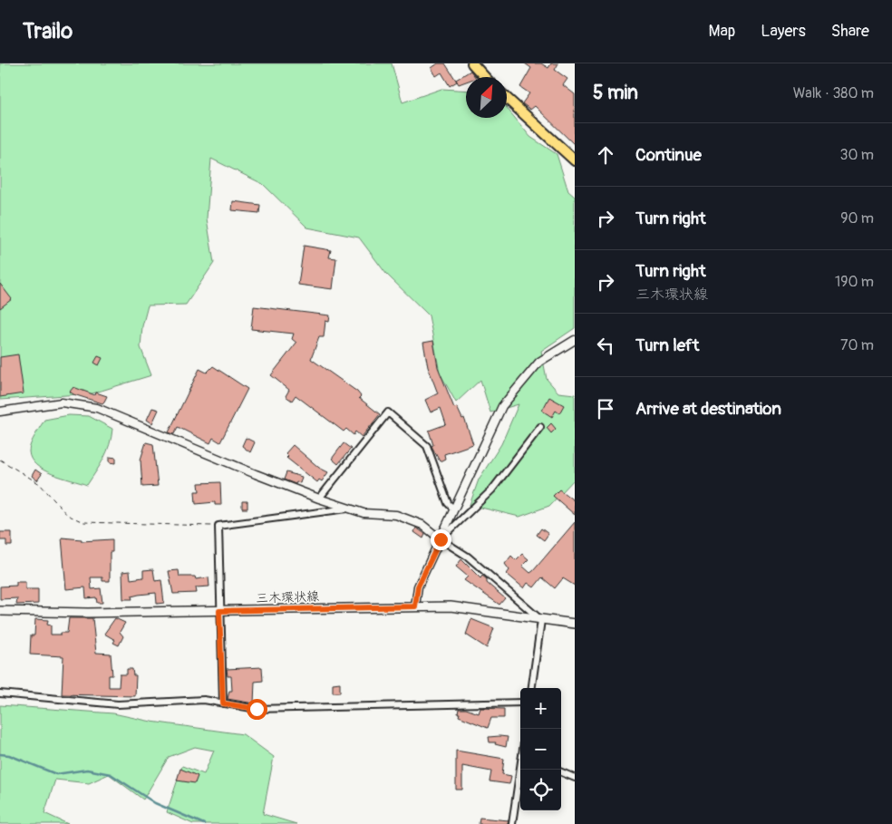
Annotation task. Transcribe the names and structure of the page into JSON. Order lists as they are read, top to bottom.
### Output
{
  "streets": {
    "main road": ["三木環状線"]
  },
  "north": "top right",
  "page": {
    "header": "Trailo",
    "nav": ["Map", "Layers", "Share"],
    "heading": ["5 min", "Walk · 380 m"],
    "list": [
      ["Continue", "30 m"],
      ["Turn right", "90 m"],
      ["Turn right", "三木環状線", "190 m"],
      ["Turn left", "70 m"],
      "Arrive at destination"
    ],
    "map_buttons": ["+", "−"]
  }
}
